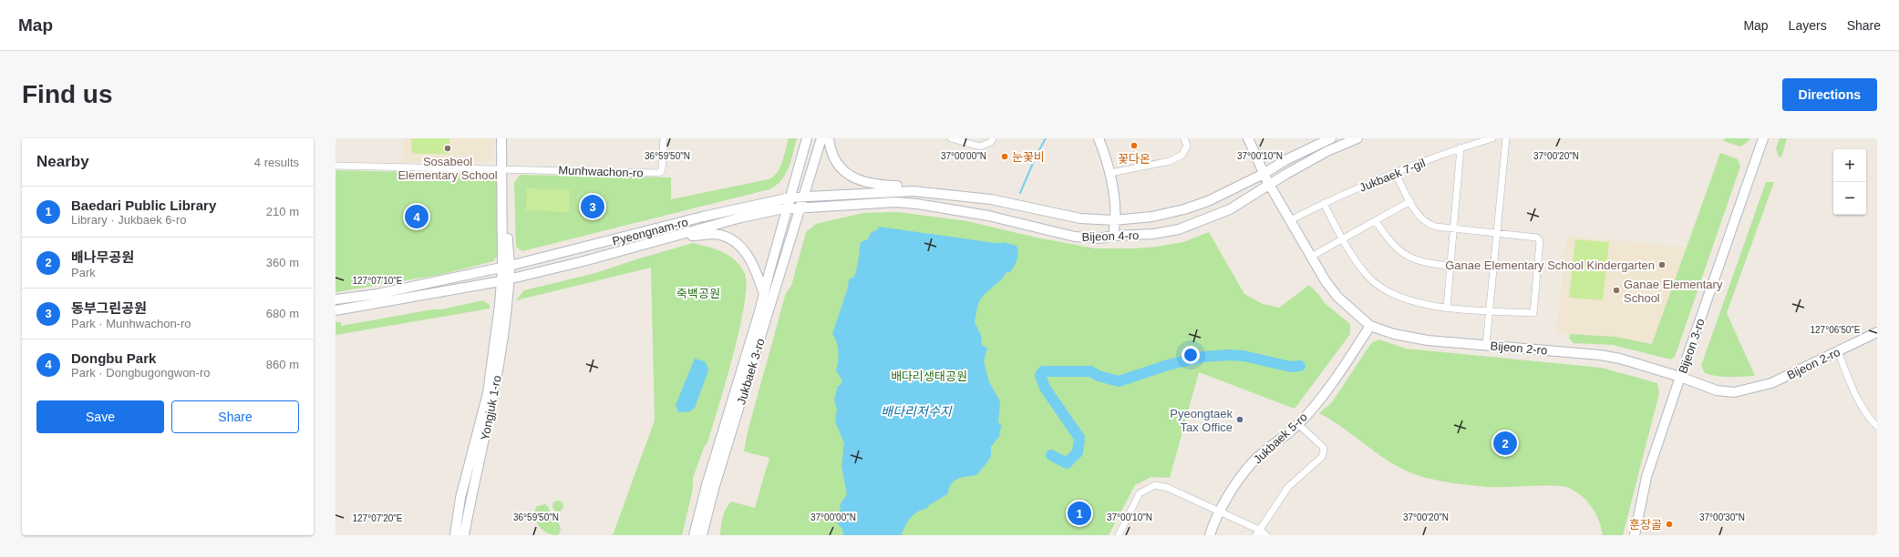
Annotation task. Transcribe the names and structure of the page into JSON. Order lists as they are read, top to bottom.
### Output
{
  "streets": {
    "main road": [
      "Pyeongnam-ro",
      "Bijeon 4-ro",
      "Bijeon 3-ro",
      "Bijeon 2-ro",
      "Jukbaek 3-ro",
      "Yongjuk 1-ro",
      "Jukbaek 5-ro"
    ],
    "street": ["Munhwachon-ro", "Jukbaek 7-gil"]
  },
  "crossings": [
    ["Jukbaek 7-gil", "Bijeon 2-ro"],
    ["Pyeongnam-ro", "Bijeon 4-ro"],
    ["Pyeongnam-ro", "Jukbaek 3-ro"],
    ["Pyeongnam-ro", "Yongjuk 1-ro"],
    ["Bijeon 4-ro", "Bijeon 2-ro"],
    ["Bijeon 4-ro", "Jukbaek 3-ro"],
    ["Bijeon 3-ro", "Bijeon 2-ro"],
    ["Bijeon 2-ro", "Jukbaek 5-ro"]
  ],
  "water": ["배다리저수지"],
  "parks": ["죽백공원", "배다리생태공원"],
  "places": [
    "꽃다온",
    "Sosabeol Elementary School",
    "눈꽃비",
    "Ganae Elementary School Kindergarten",
    "Ganae Elementary School",
    "Pyeongtaek Tax Office",
    "훈장골"
  ],
  "page": {
    "header": "Map",
    "nav": ["Map", "Layers", "Share"],
    "buttons": [
      "Directions",
      ["Save", "Share"]
    ],
    "title": "Find us",
    "heading": ["Nearby", "4 results"],
    "map_buttons": ["+", "−"],
    "list": [
      {
        "mark": "1",
        "name": "Baedari Public Library",
        "note": "Library · Jukbaek 6-ro",
        "value": "210 m"
      },
      {
        "mark": "2",
        "name": "배나무공원",
        "note": "Park",
        "value": "360 m"
      },
      {
        "mark": "3",
        "name": "동부그린공원",
        "note": "Park · Munhwachon-ro",
        "value": "680 m"
      },
      {
        "mark": "4",
        "name": "Dongbu Park",
        "note": "Park · Dongbugongwon-ro",
        "value": "860 m"
      }
    ],
    "pins": [
      "3",
      "4",
      "2",
      "1"
    ]
  },
  "coordinates": [
    "37°00'20\"N",
    "36°59'50\"N",
    "37°00'00\"N",
    "37°00'10\"N",
    "127°07'10\"E",
    "127°06'50\"E",
    "37°00'30\"N",
    "127°07'20\"E"
  ]
}
